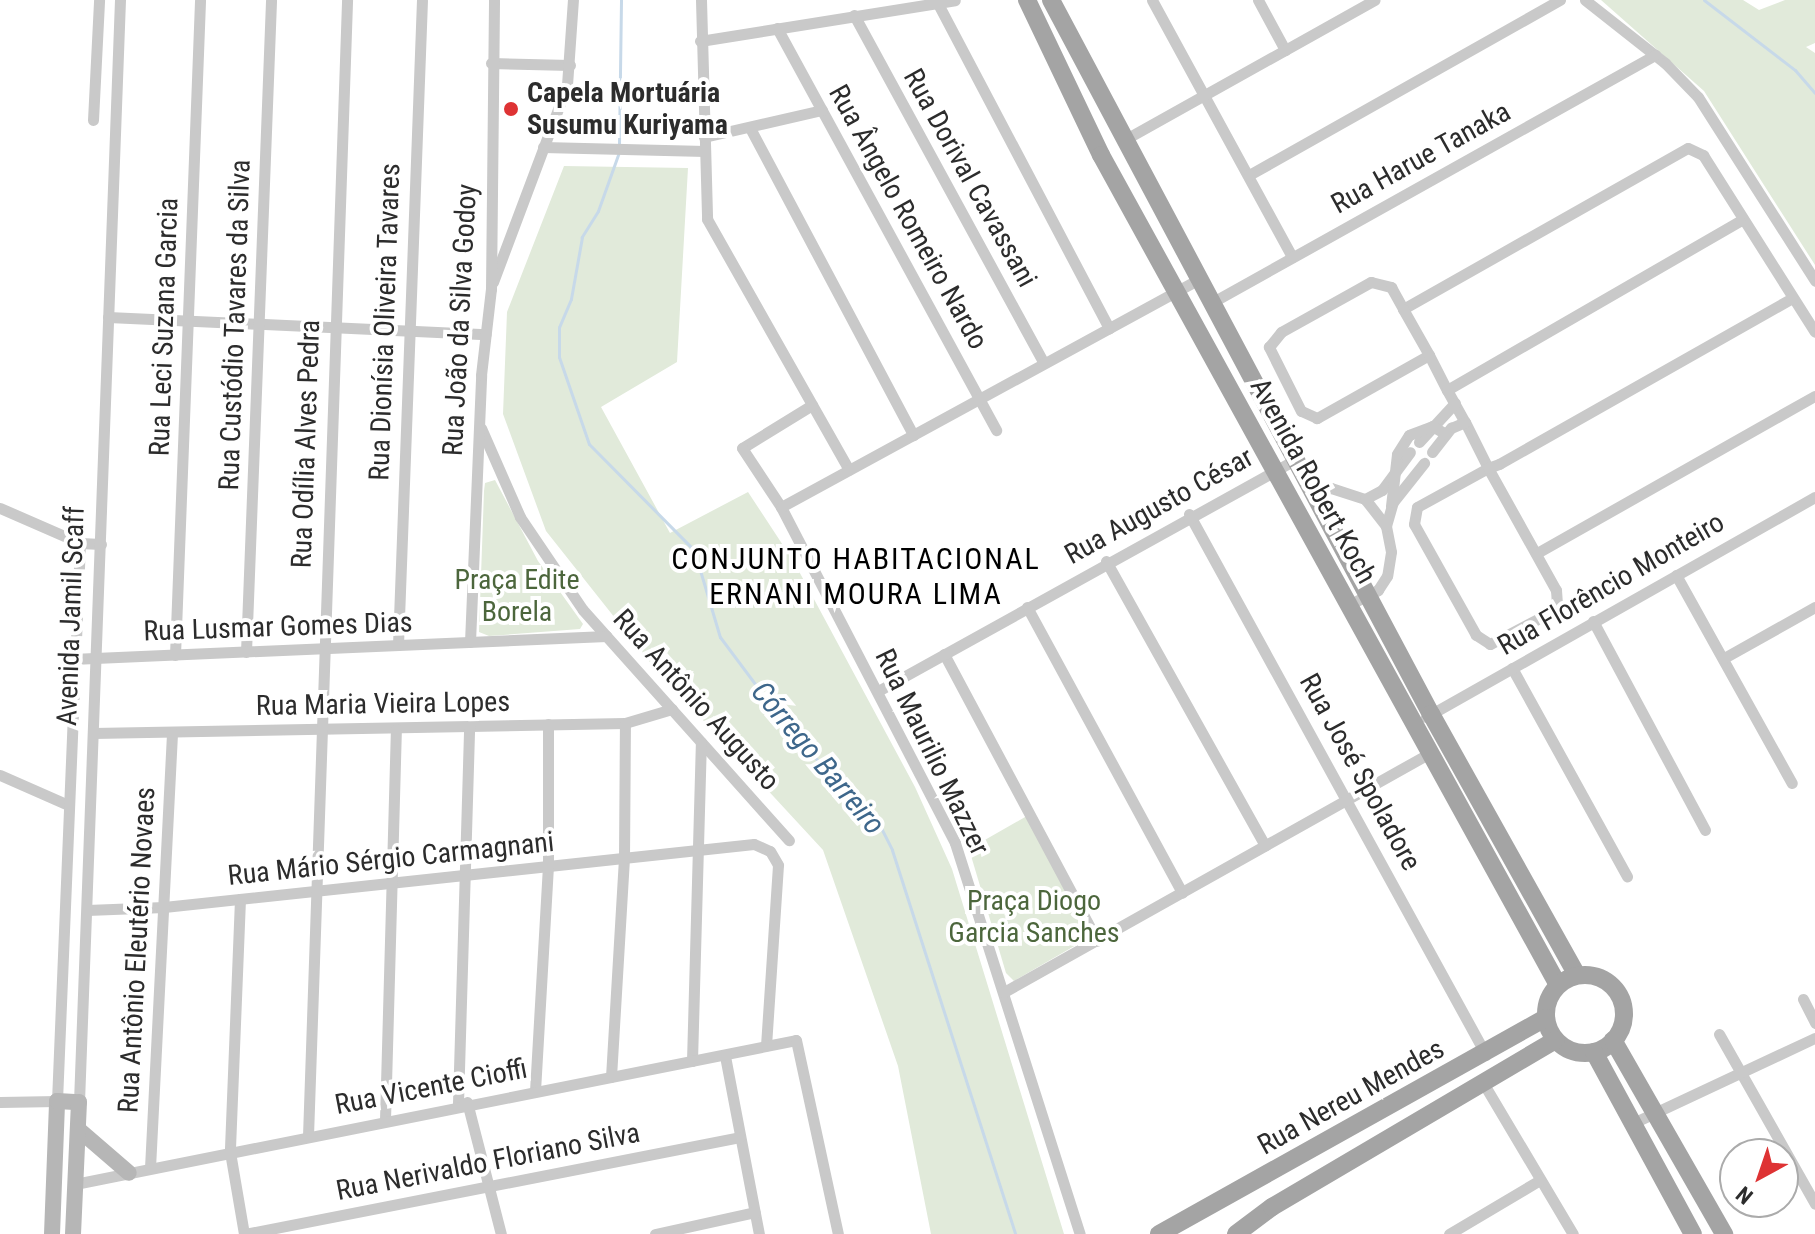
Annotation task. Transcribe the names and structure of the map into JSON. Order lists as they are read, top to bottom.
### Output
{
  "streets": {
    "main road": ["Avenida Robert Koch", "Rua Nereu Mendes"],
    "street": [
      "Rua Harue Tanaka",
      "Rua Dorival Cavassani",
      "Rua Ângelo Romeiro Nardo",
      "Rua João da Silva Godoy",
      "Rua Dionísia Oliveira Tavares",
      "Rua Custódio Tavares da Silva",
      "Rua Leci Suzana Garcia",
      "Rua Odília Alves Pedra",
      "Rua Augusto César",
      "Rua Florêncio Monteiro",
      "Avenida Jamil Scaff",
      "Rua Lusmar Gomes Dias",
      "Rua Antônio Augusto",
      "Rua Maria Vieira Lopes",
      "Rua Maurilio Mazzer",
      "Rua José Spoladore",
      "Rua Mário Sérgio Carmagnani",
      "Rua Antônio Eleutério Novaes",
      "Rua Vicente Cioffi",
      "Rua Nerivaldo Floriano Silva"
    ]
  },
  "crossings": [
    ["Rua Harue Tanaka", "Avenida Robert Koch"],
    ["Rua João da Silva Godoy", "Rua Lusmar Gomes Dias"],
    ["Rua João da Silva Godoy", "Rua Antônio Augusto"],
    ["Rua Dionísia Oliveira Tavares", "Rua Lusmar Gomes Dias"],
    ["Rua Custódio Tavares da Silva", "Rua Lusmar Gomes Dias"],
    ["Rua Leci Suzana Garcia", "Rua Lusmar Gomes Dias"],
    ["Rua Odília Alves Pedra", "Rua Lusmar Gomes Dias"],
    ["Rua Odília Alves Pedra", "Rua Maria Vieira Lopes"],
    ["Rua Odília Alves Pedra", "Rua Mário Sérgio Carmagnani"],
    ["Rua Odília Alves Pedra", "Rua Vicente Cioffi"],
    ["Avenida Robert Koch", "Rua Augusto César"],
    ["Avenida Robert Koch", "Rua Florêncio Monteiro"],
    ["Avenida Robert Koch", "Rua Nereu Mendes"],
    ["Rua Augusto César", "Rua Maurilio Mazzer"],
    ["Rua Augusto César", "Rua José Spoladore"],
    ["Avenida Jamil Scaff", "Rua Lusmar Gomes Dias"],
    ["Avenida Jamil Scaff", "Rua Maria Vieira Lopes"],
    ["Avenida Jamil Scaff", "Rua Mário Sérgio Carmagnani"],
    ["Avenida Jamil Scaff", "Rua Vicente Cioffi"],
    ["Rua Lusmar Gomes Dias", "Rua Antônio Augusto"],
    ["Rua Antônio Augusto", "Rua Maria Vieira Lopes"],
    ["Rua Maria Vieira Lopes", "Rua Antônio Eleutério Novaes"],
    ["Rua José Spoladore", "Rua Nereu Mendes"],
    ["Rua Mário Sérgio Carmagnani", "Rua Antônio Eleutério Novaes"],
    ["Rua Mário Sérgio Carmagnani", "Rua Vicente Cioffi"],
    ["Rua Antônio Eleutério Novaes", "Rua Vicente Cioffi"]
  ],
  "districts": ["CONJUNTO HABITACIONAL ERNANI MOURA LIMA"],
  "water": ["Córrego Barreiro"],
  "parks": ["Praça Edite Borela", "Praça Diogo Garcia Sanches"],
  "places": ["Capela Mortuária Susumu Kuriyama"],
  "north": "bottom left"
}
